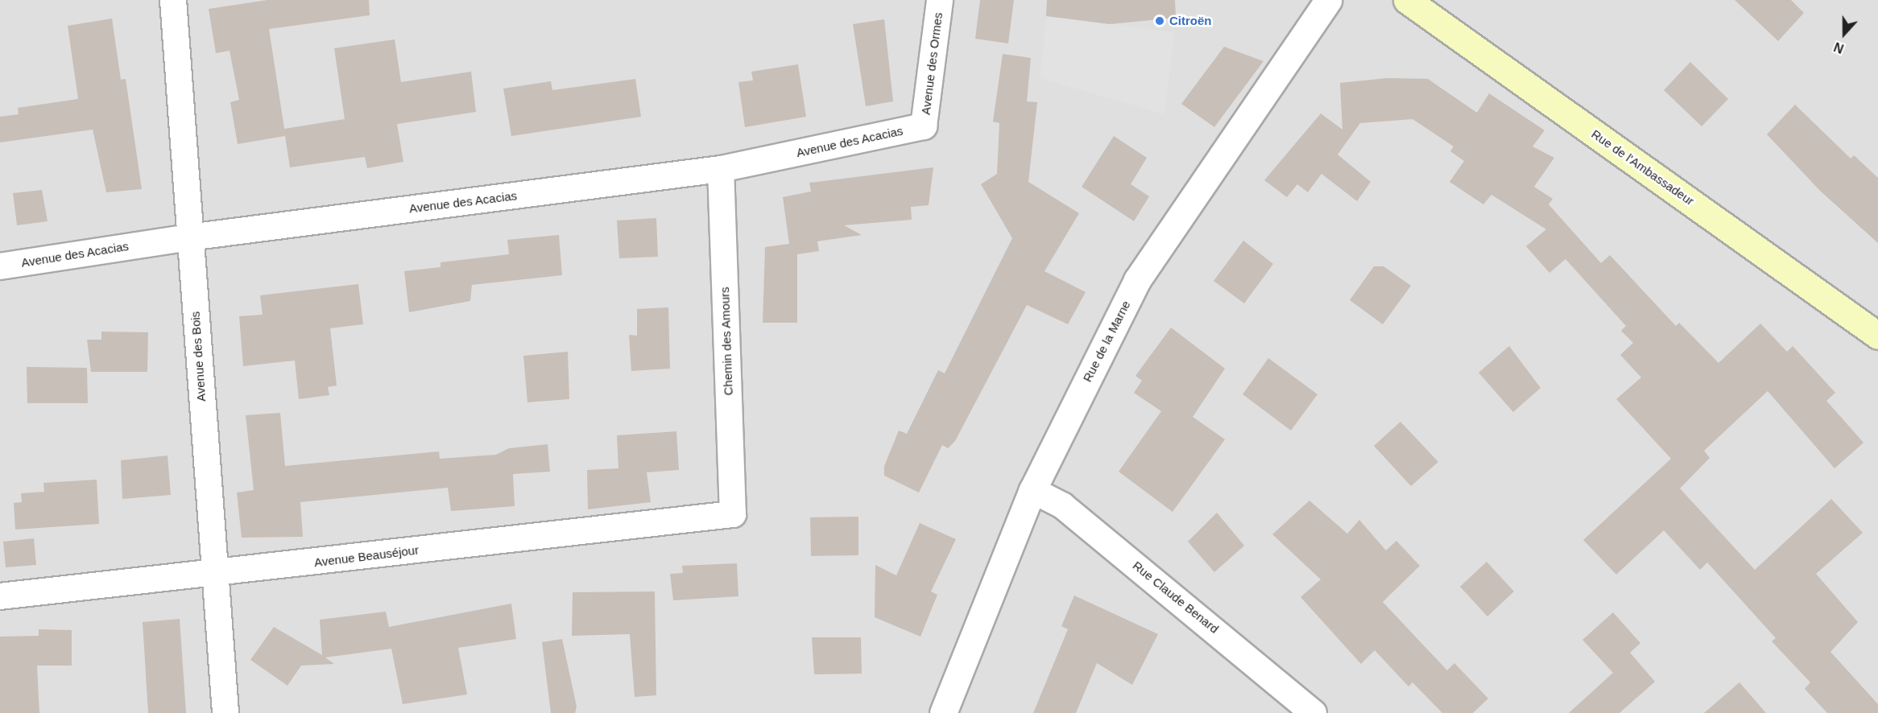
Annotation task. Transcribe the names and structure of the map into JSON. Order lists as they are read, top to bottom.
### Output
{
  "streets": {
    "main road": ["Rue de l'Ambassadeur"],
    "street": [
      "Avenue des Ormes",
      "Avenue des Acacias",
      "Chemin des Amours",
      "Rue de la Marne",
      "Avenue des Bois",
      "Avenue Beauséjour",
      "Rue Claude Benard"
    ]
  },
  "crossings": [
    ["Avenue des Ormes", "Avenue des Acacias"],
    ["Avenue des Acacias", "Chemin des Amours"],
    ["Avenue des Acacias", "Avenue des Bois"],
    ["Chemin des Amours", "Avenue Beauséjour"],
    ["Rue de la Marne", "Rue Claude Benard"],
    ["Avenue des Bois", "Avenue Beauséjour"]
  ],
  "places": ["Citroën"],
  "north": "bottom"
}
